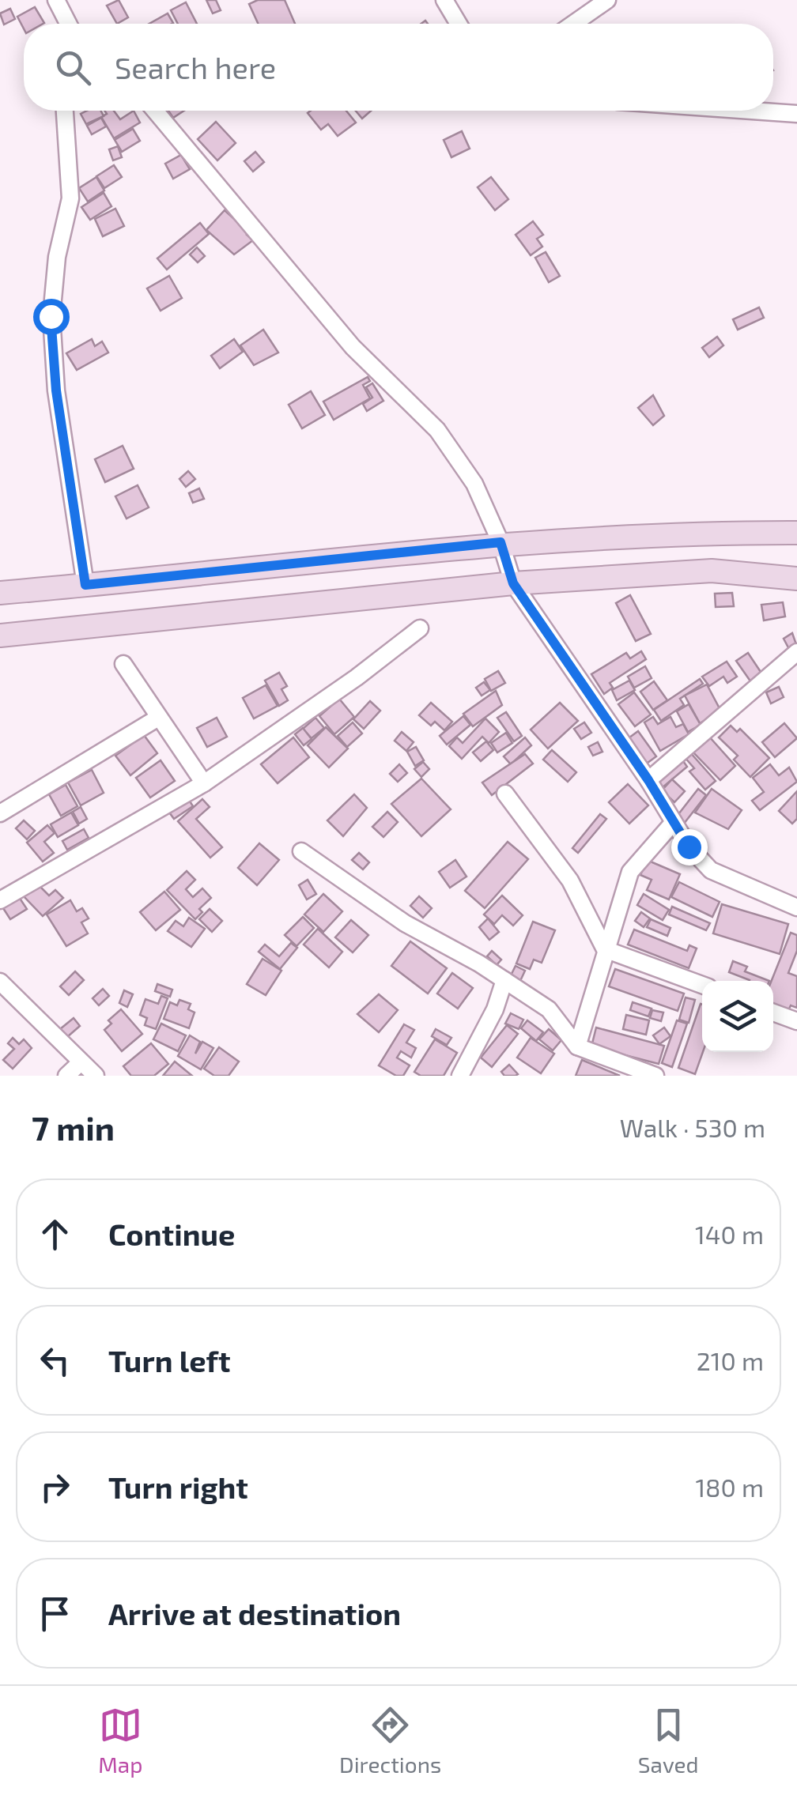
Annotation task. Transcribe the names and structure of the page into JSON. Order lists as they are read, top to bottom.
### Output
{
  "page": {
    "search": "Search here",
    "heading": ["7 min", "Walk · 530 m"],
    "list": [
      ["Continue", "140 m"],
      ["Turn left", "210 m"],
      ["Turn right", "180 m"],
      "Arrive at destination"
    ],
    "nav": ["Map", "Directions", "Saved"]
  }
}
